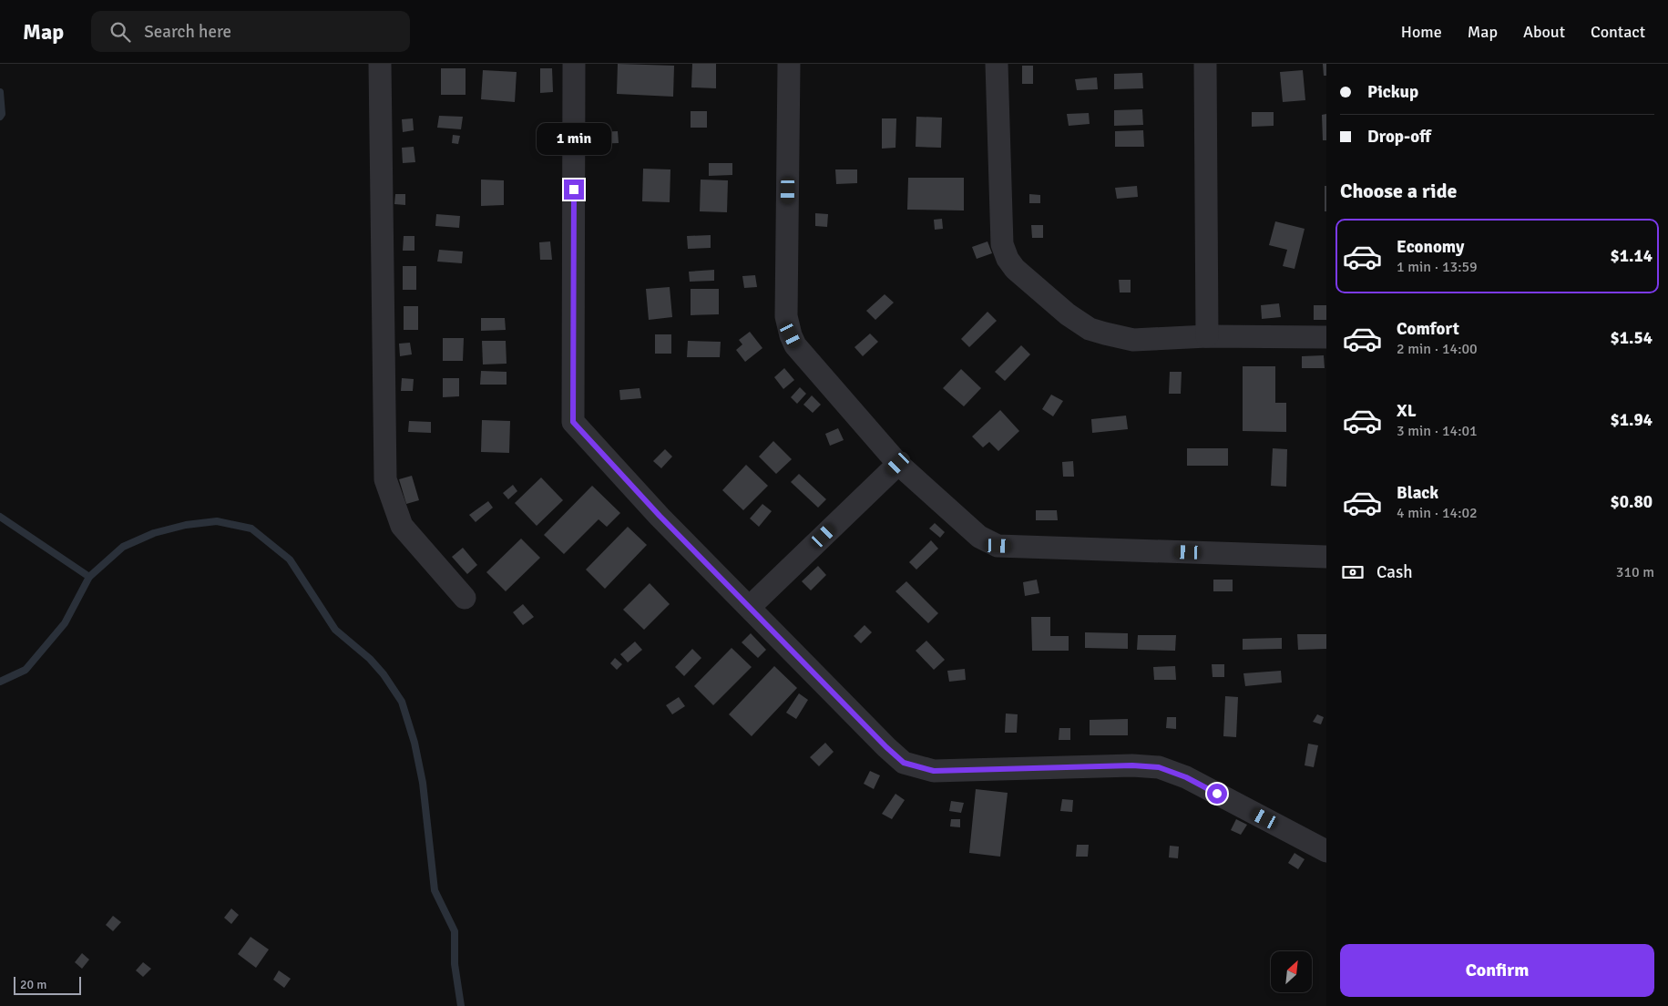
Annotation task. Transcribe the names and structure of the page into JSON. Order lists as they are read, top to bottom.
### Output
{
  "scale_bar": "20 m",
  "north": "top right",
  "page": {
    "header": "Map",
    "search": "Search here",
    "nav": [
      "Home",
      "Map",
      "About",
      "Contact"
    ],
    "banner": ["Pickup", "Drop-off"],
    "bubble": "1 min",
    "heading": "Choose a ride",
    "list": [
      {
        "name": "Economy",
        "note": "1 min · 13:59",
        "value": "$1.14"
      },
      {
        "name": "Comfort",
        "note": "2 min · 14:00",
        "value": "$1.54"
      },
      {
        "name": "XL",
        "note": "3 min · 14:01",
        "value": "$1.94"
      },
      {
        "name": "Black",
        "note": "4 min · 14:02",
        "value": "$0.80"
      }
    ],
    "pay": ["Cash", "310 m"],
    "buttons": "Confirm",
    "scale": "20 m"
  }
}
